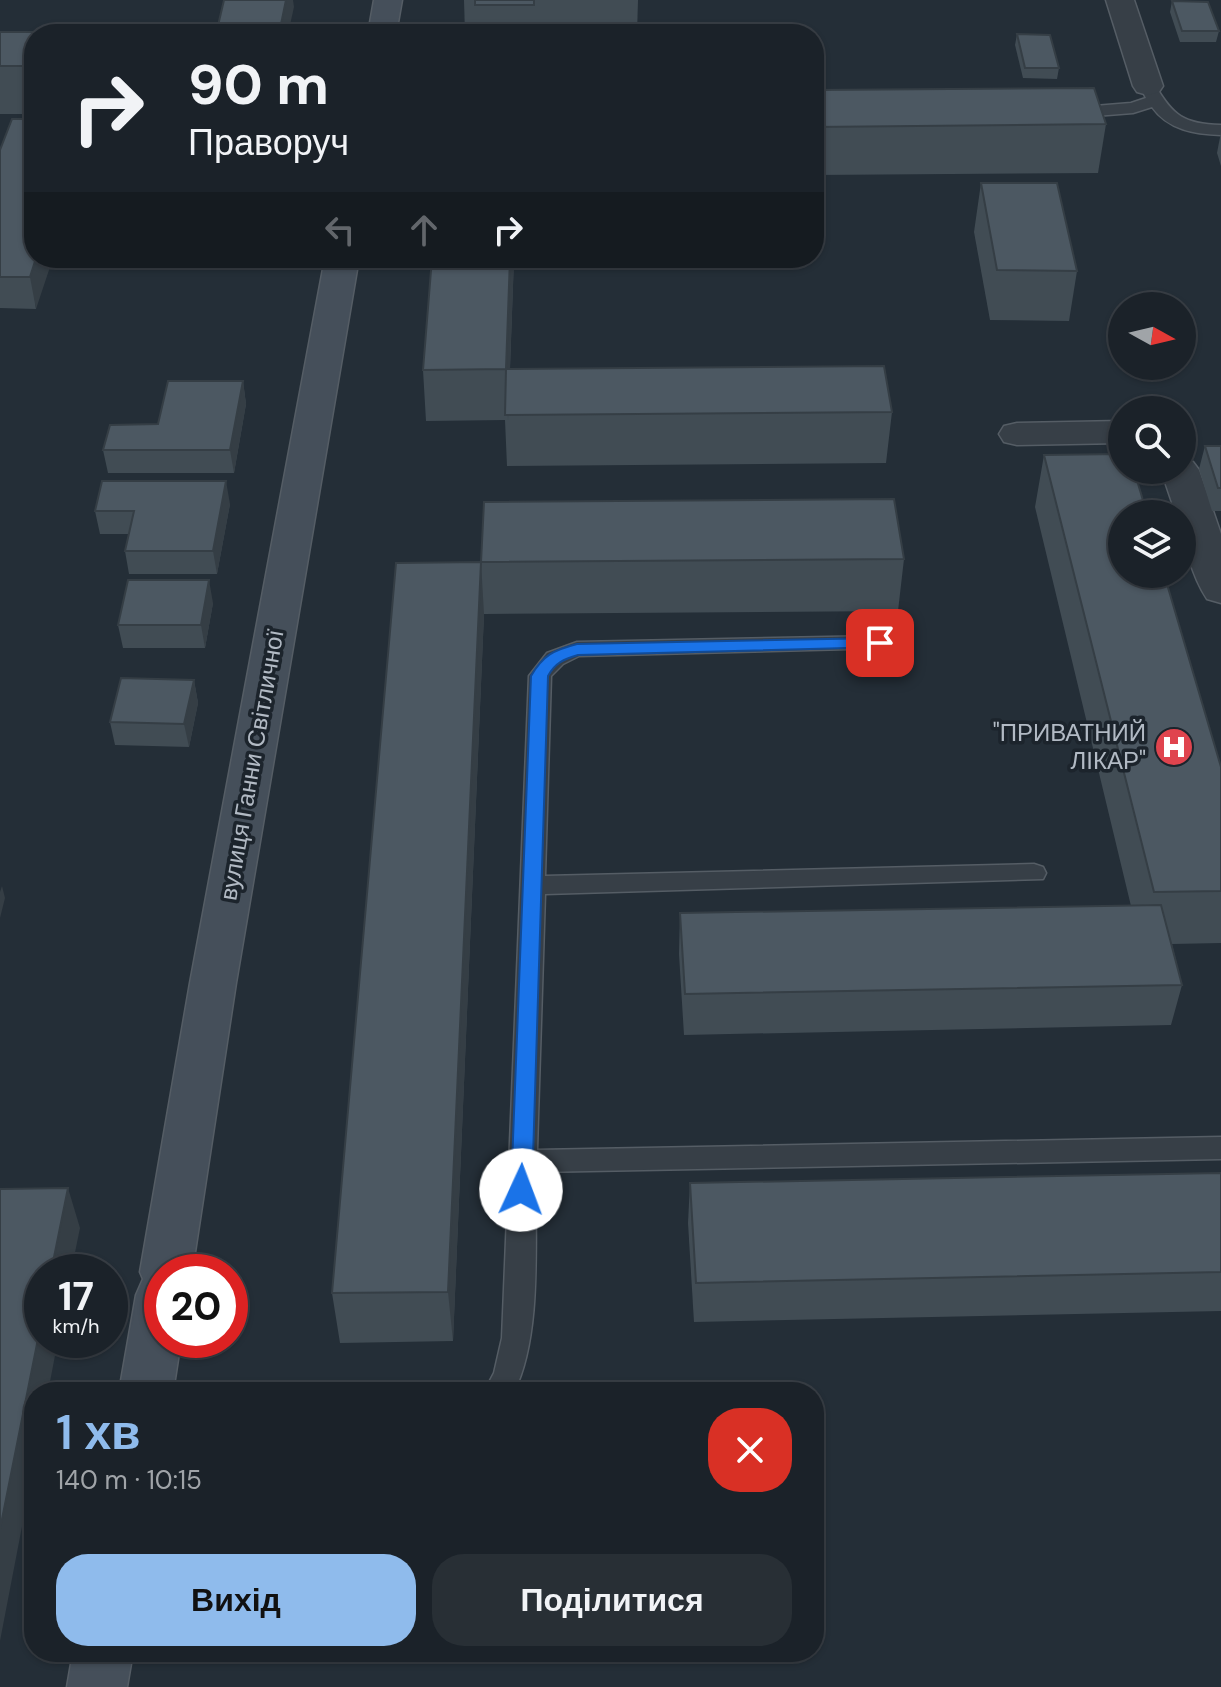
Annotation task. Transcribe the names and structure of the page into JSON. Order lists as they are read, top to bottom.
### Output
{
  "streets": {
    "street": ["вулиця Ганни Світличної"]
  },
  "places": {
    "hospital": ["\"ПРИВАТНИЙ ЛІКАР\""]
  },
  "north": "right",
  "page": {
    "turn": ["90 m", "Праворуч"],
    "speed": "17 km/h",
    "limit": "20",
    "heading": ["1 хв", "140 m · 10:15"],
    "buttons": ["Вихід", "Поділитися"]
  }
}
